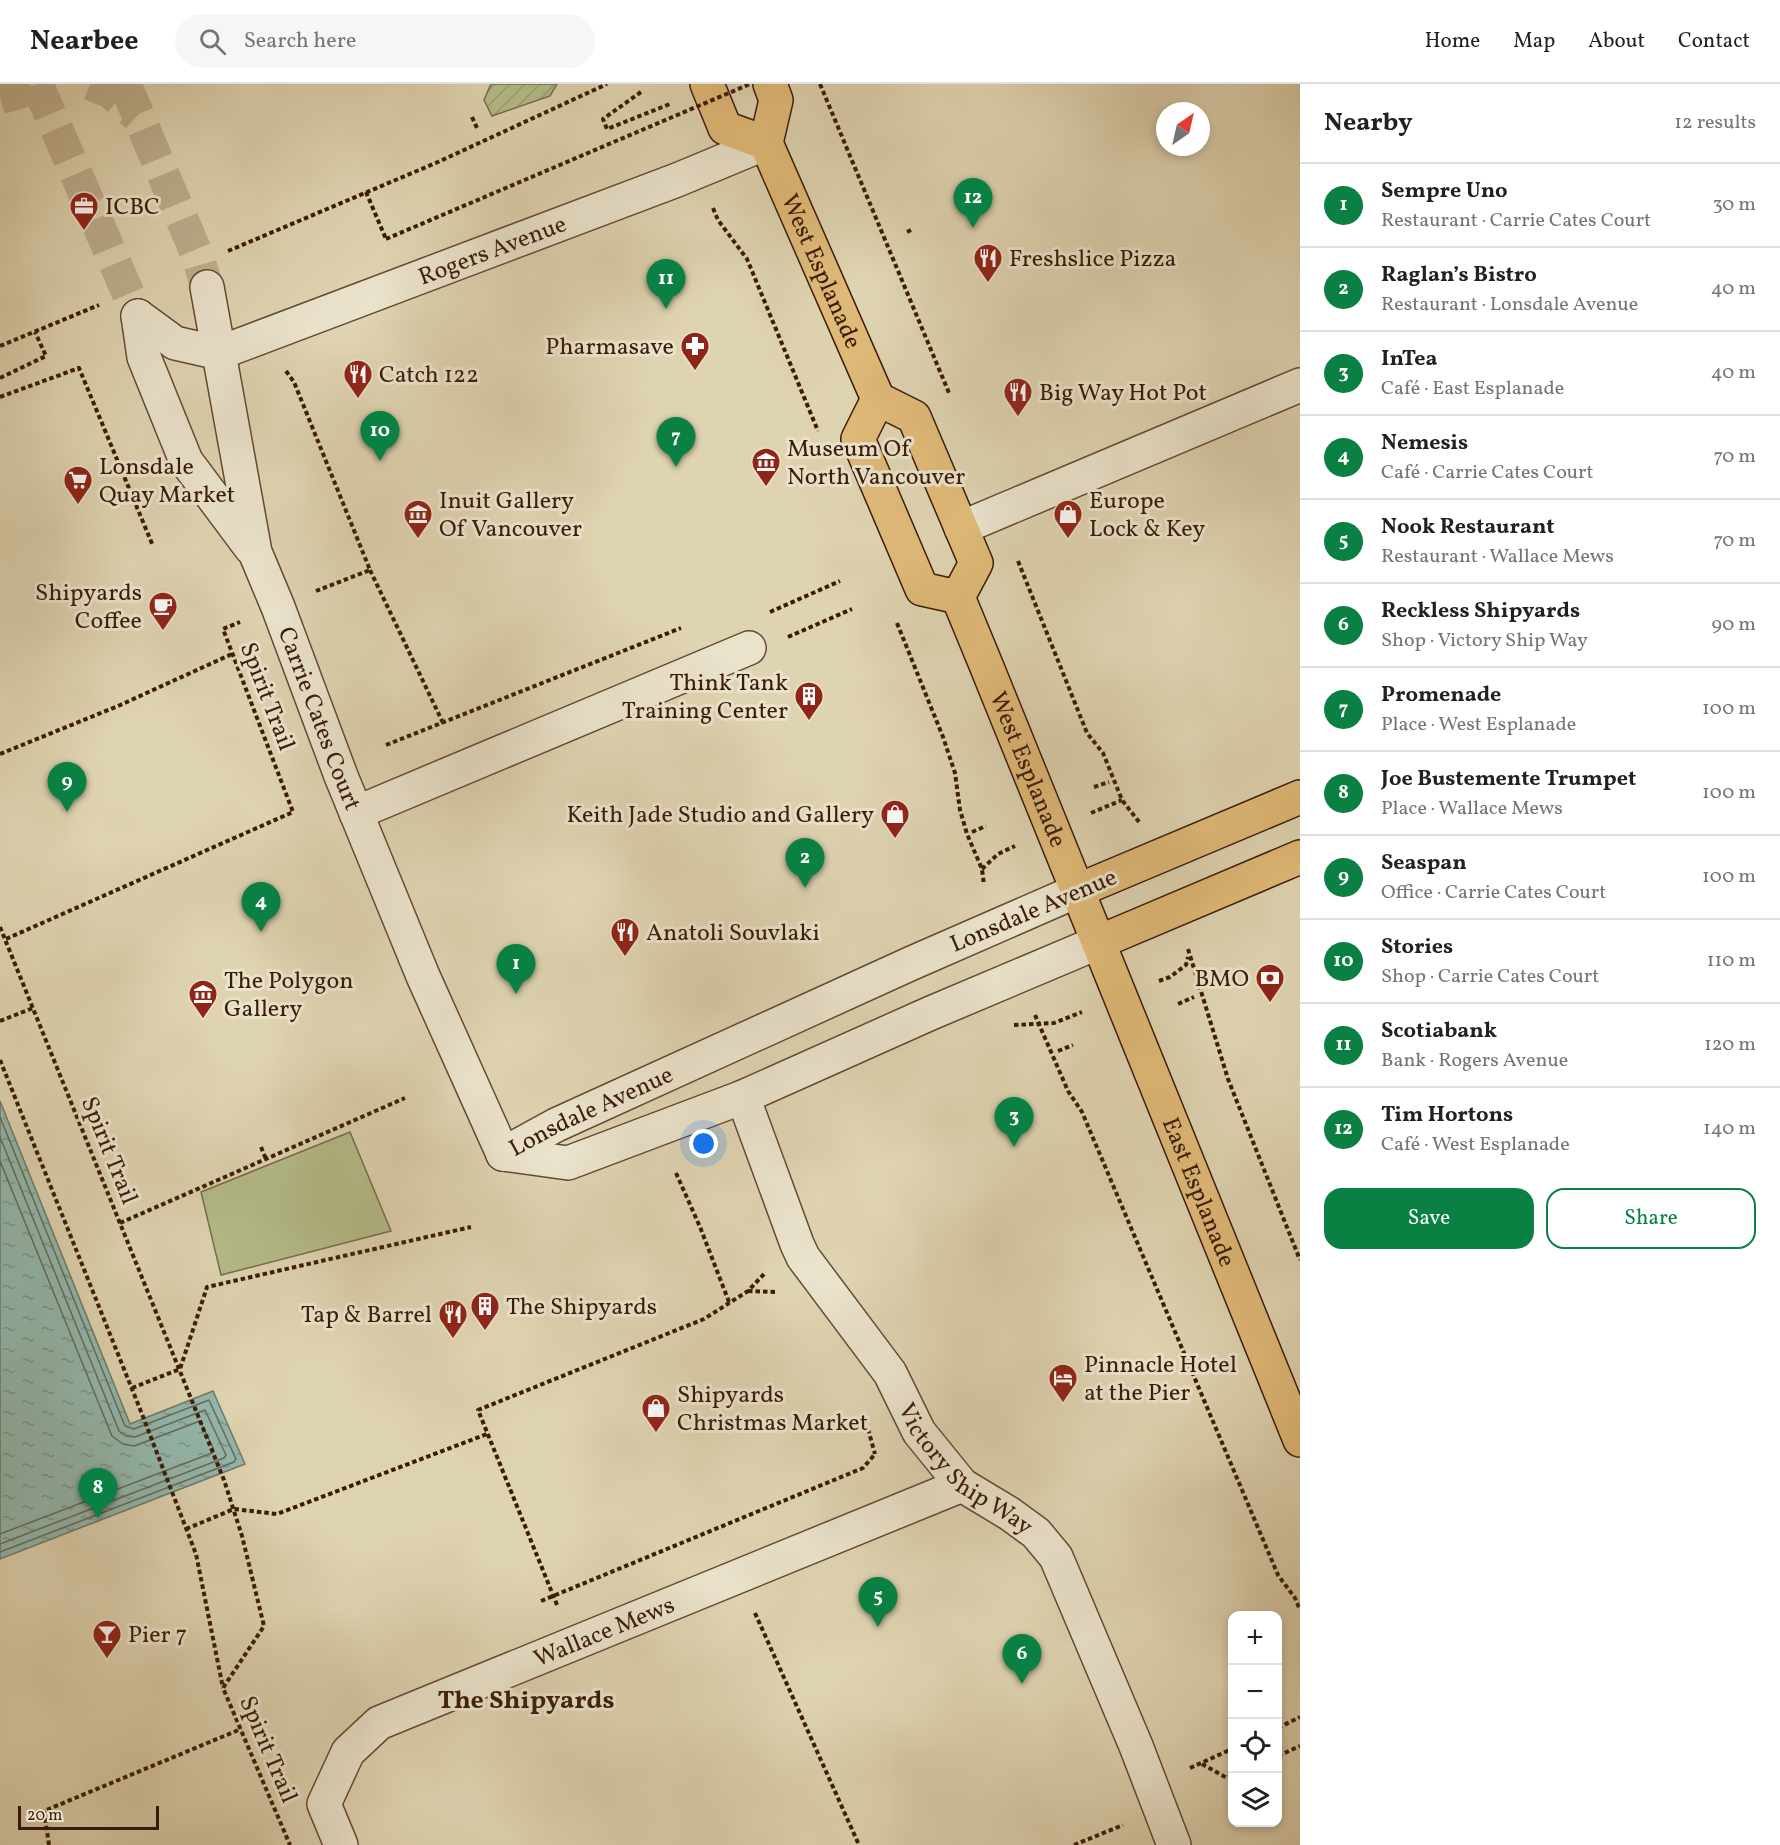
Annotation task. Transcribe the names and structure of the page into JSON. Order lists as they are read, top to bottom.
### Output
{
  "streets": {
    "main road": ["West Esplanade", "Lonsdale Avenue", "East Esplanade"],
    "street": [
      "Rogers Avenue",
      "Carrie Cates Court",
      "Victory Ship Way",
      "Wallace Mews"
    ],
    "path": ["Spirit Trail"]
  },
  "crossings": [
    ["Rogers Avenue", "West Esplanade"],
    ["Rogers Avenue", "Carrie Cates Court"],
    ["West Esplanade", "Lonsdale Avenue"],
    ["West Esplanade", "East Esplanade"],
    ["Carrie Cates Court", "Lonsdale Avenue"],
    ["Lonsdale Avenue", "East Esplanade"],
    ["Lonsdale Avenue", "Victory Ship Way"],
    ["Victory Ship Way", "Wallace Mews"]
  ],
  "districts": ["The Shipyards"],
  "places": {
    "office": ["ICBC"],
    "restaurant": [
      "Freshslice Pizza",
      "Catch 122",
      "Big Way Hot Pot",
      "Anatoli Souvlaki",
      "Tap & Barrel"
    ],
    "pharmacy": ["Pharmasave"],
    "museum": ["Museum Of North Vancouver", "Inuit Gallery Of Vancouver", "The Polygon Gallery"],
    "supermarket": ["Lonsdale Quay Market"],
    "shop": ["Europe Lock & Key", "Keith Jade Studio and Gallery", "Shipyards Christmas Market"],
    "cafe": ["Shipyards Coffee"],
    "building": ["Think Tank Training Center", "The Shipyards"],
    "bank": ["BMO"],
    "hotel": ["Pinnacle Hotel at the Pier"],
    "bar": ["Pier 7"]
  },
  "scale_bar": "20 m",
  "north": "top right",
  "page": {
    "header": "Nearbee",
    "search": "Search here",
    "nav": [
      "Home",
      "Map",
      "About",
      "Contact"
    ],
    "heading": ["Nearby", "12 results"],
    "list": [
      {
        "mark": "1",
        "name": "Sempre Uno",
        "note": "Restaurant · Carrie Cates Court",
        "value": "30 m"
      },
      {
        "mark": "2",
        "name": "Raglan’s Bistro",
        "note": "Restaurant · Lonsdale Avenue",
        "value": "40 m"
      },
      {
        "mark": "3",
        "name": "InTea",
        "note": "Café · East Esplanade",
        "value": "40 m"
      },
      {
        "mark": "4",
        "name": "Nemesis",
        "note": "Café · Carrie Cates Court",
        "value": "70 m"
      },
      {
        "mark": "5",
        "name": "Nook Restaurant",
        "note": "Restaurant · Wallace Mews",
        "value": "70 m"
      },
      {
        "mark": "6",
        "name": "Reckless Shipyards",
        "note": "Shop · Victory Ship Way",
        "value": "90 m"
      },
      {
        "mark": "7",
        "name": "Promenade",
        "note": "Place · West Esplanade",
        "value": "100 m"
      },
      {
        "mark": "8",
        "name": "Joe Bustemente Trumpet",
        "note": "Place · Wallace Mews",
        "value": "100 m"
      },
      {
        "mark": "9",
        "name": "Seaspan",
        "note": "Office · Carrie Cates Court",
        "value": "100 m"
      },
      {
        "mark": "10",
        "name": "Stories",
        "note": "Shop · Carrie Cates Court",
        "value": "110 m"
      },
      {
        "mark": "11",
        "name": "Scotiabank",
        "note": "Bank · Rogers Avenue",
        "value": "120 m"
      },
      {
        "mark": "12",
        "name": "Tim Hortons",
        "note": "Café · West Esplanade",
        "value": "140 m"
      }
    ],
    "pins": [
      "12",
      "11",
      "10",
      "7",
      "9",
      "2",
      "4",
      "1",
      "3",
      "8",
      "5",
      "6"
    ],
    "buttons": ["Save", "Share"],
    "map_buttons": ["+", "−"],
    "scale": "20 m"
  }
}
